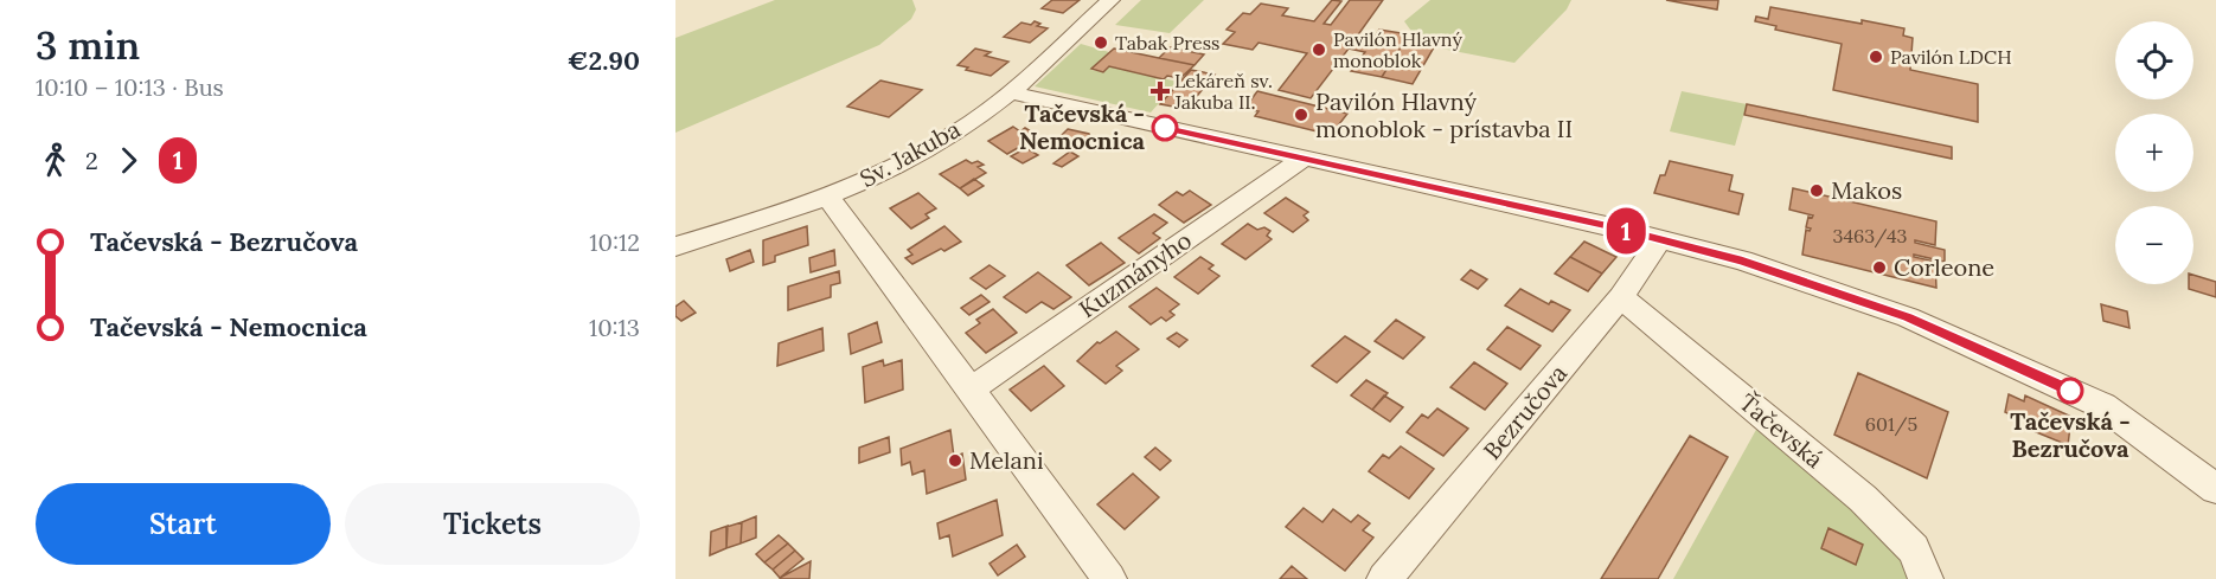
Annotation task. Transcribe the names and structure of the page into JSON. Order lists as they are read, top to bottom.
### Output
{
  "streets": {
    "street": [
      "Sv. Jakuba",
      "Kuzmányho",
      "Bezručova",
      "Ťačevská"
    ]
  },
  "crossings": [
    ["Bezručova", "Ťačevská"]
  ],
  "places": {
    "other": [
      "Tabak Press",
      "Pavilón Hlavný monoblok",
      "Pavilón LDCH",
      "Pavilón Hlavný monoblok - prístavba II",
      "Tačevská - Nemocnica",
      "Makos",
      "Corleone",
      "Tačevská - Bezručova",
      "Melani"
    ],
    "health": ["Lekáreň sv. Jakuba II."]
  },
  "lines": ["bus line 1"],
  "house_numbers": ["3463/43", "601/5"],
  "page": {
    "heading": ["3 min", "10:10 – 10:13 · Bus", "€2.90"],
    "on_map": "1",
    "map_buttons": ["+", "−"],
    "legs": ["2", "1"],
    "list": [
      {
        "name": "Tačevská - Bezručova",
        "value": "10:12"
      },
      {
        "name": "Tačevská - Nemocnica",
        "value": "10:13"
      }
    ],
    "buttons": ["Start", "Tickets"]
  }
}
